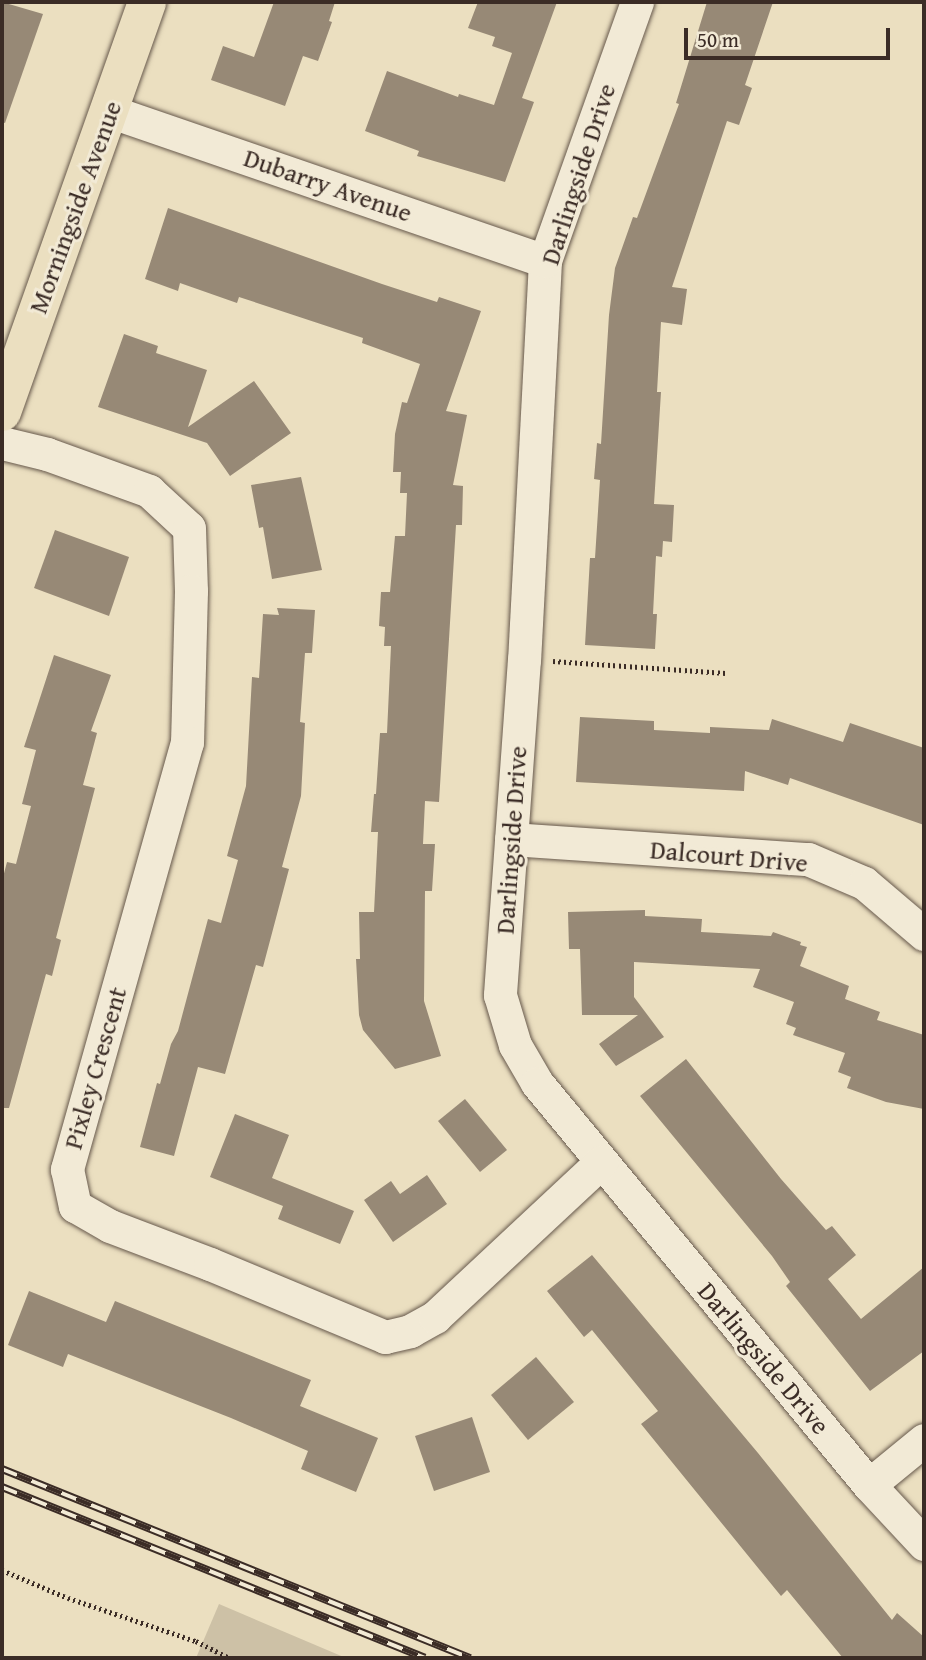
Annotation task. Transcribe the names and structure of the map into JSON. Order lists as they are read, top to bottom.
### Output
{
  "streets": {
    "main road": ["Morningside Avenue"],
    "street": [
      "Darlingside Drive",
      "Dubarry Avenue",
      "Dalcourt Drive",
      "Pixley Crescent"
    ]
  },
  "crossings": [
    ["Darlingside Drive", "Dubarry Avenue"],
    ["Darlingside Drive", "Dalcourt Drive"],
    ["Darlingside Drive", "Pixley Crescent"],
    ["Dubarry Avenue", "Morningside Avenue"]
  ],
  "scale_bar": "50 m"
}
